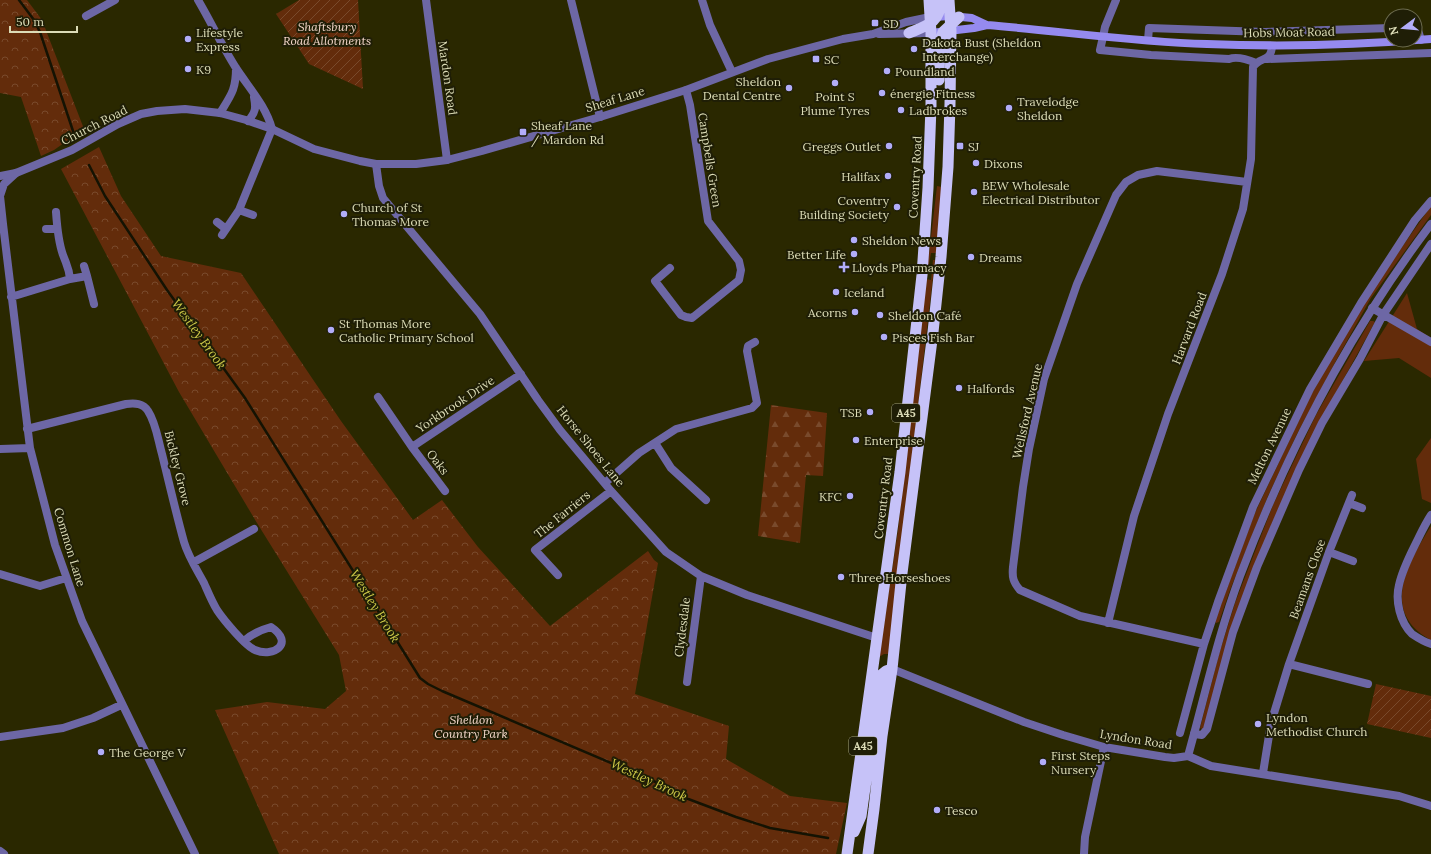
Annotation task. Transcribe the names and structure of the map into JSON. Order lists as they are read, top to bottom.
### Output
{
  "streets": {
    "highway": ["Coventry Road", "A45"],
    "main road": ["Hobs Moat Road"],
    "street": [
      "Mardon Road",
      "Sheaf Lane",
      "Church Road",
      "Campbells Green",
      "Harvard Road",
      "Yorkbrook Drive",
      "Wellsford Avenue",
      "Horse Shoes Lane",
      "Melton Avenue",
      "Oaks",
      "Bickley Grove",
      "The Farriers",
      "Common Lane",
      "Beamans Close",
      "Clydesdale",
      "Lyndon Road"
    ]
  },
  "crossings": [
    ["Hobs Moat Road", "Coventry Road"],
    ["Hobs Moat Road", "A45"],
    ["Mardon Road", "Sheaf Lane"],
    ["Sheaf Lane", "Church Road"],
    ["Sheaf Lane", "Campbells Green"],
    ["Sheaf Lane", "Horse Shoes Lane"],
    ["Church Road", "Common Lane"],
    ["Coventry Road", "A45"],
    ["Coventry Road", "Horse Shoes Lane"],
    ["Harvard Road", "Wellsford Avenue"],
    ["Yorkbrook Drive", "Horse Shoes Lane"],
    ["Yorkbrook Drive", "Oaks"],
    ["Wellsford Avenue", "Melton Avenue"],
    ["A45", "Lyndon Road"],
    ["Horse Shoes Lane", "The Farriers"],
    ["Horse Shoes Lane", "Clydesdale"],
    ["Melton Avenue", "Lyndon Road"],
    ["Bickley Grove", "Common Lane"],
    ["Beamans Close", "Lyndon Road"]
  ],
  "water": ["Westley Brook"],
  "parks": ["Shaftsbury Road Allotments", "Sheldon Country Park"],
  "places": {
    "transit": [
      "SD",
      "SC",
      "Sheaf Lane / Mardon Rd",
      "SJ"
    ],
    "other": [
      "Lifestyle Express",
      "Dakota Bust (Sheldon Interchange)",
      "K9",
      "Poundland",
      "Point S Plume Tyres",
      "Sheldon Dental Centre",
      "énergie Fitness",
      "Travelodge Sheldon",
      "Ladbrokes",
      "Greggs Outlet",
      "Dixons",
      "Halifax",
      "BEW Wholesale Electrical Distributor",
      "Coventry Building Society",
      "Church of St Thomas More",
      "Sheldon News",
      "Better Life",
      "Dreams",
      "Iceland",
      "Acorns",
      "Sheldon Café",
      "St Thomas More Catholic Primary School",
      "Pisces Fish Bar",
      "Halfords",
      "TSB",
      "Enterprise",
      "KFC",
      "Three Horseshoes",
      "Lyndon Methodist Church",
      "The George V",
      "First Steps Nursery",
      "Tesco"
    ],
    "health": ["Lloyds Pharmacy"]
  },
  "scale_bar": "50 m",
  "north": "left"
}
